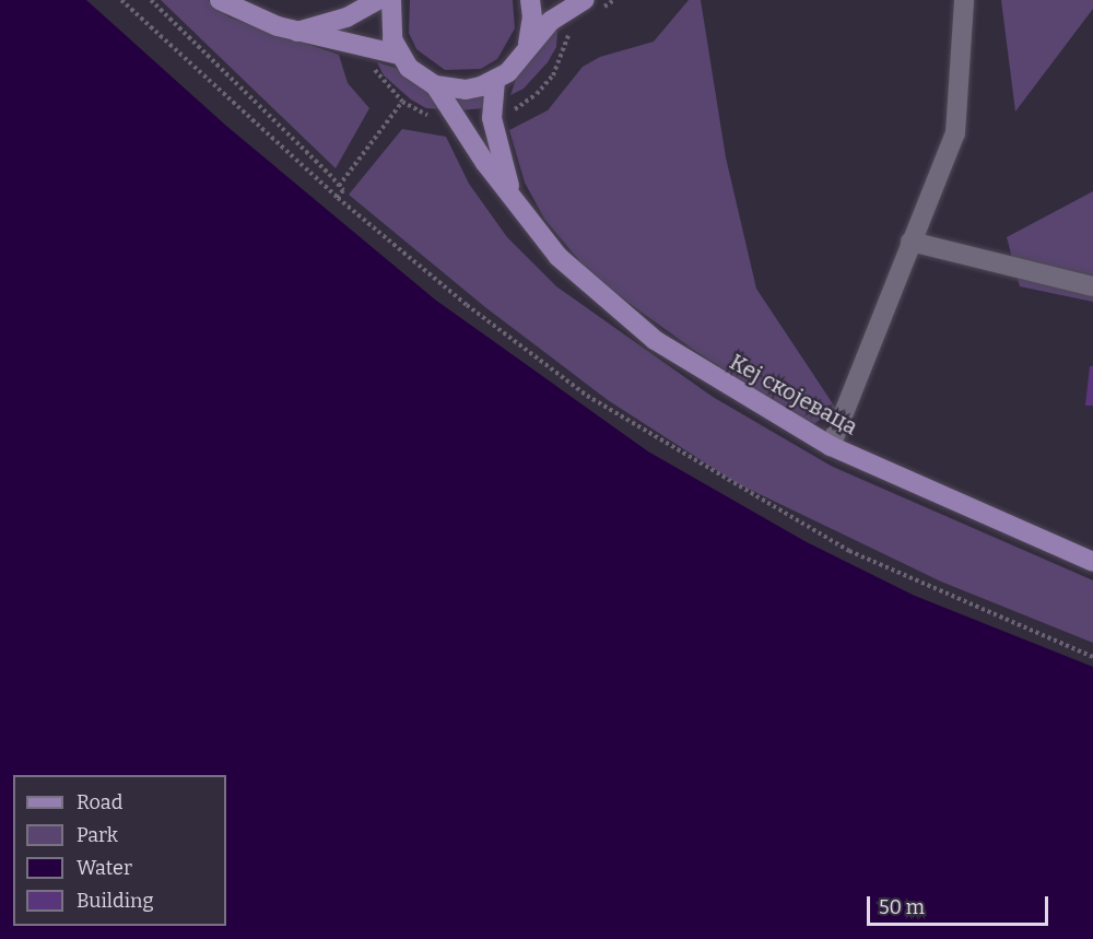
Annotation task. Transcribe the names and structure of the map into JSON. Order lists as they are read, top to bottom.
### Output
{
  "streets": {
    "main road": ["Кеј скојеваца"]
  },
  "legend": [
    "Road",
    "Park",
    "Water",
    "Building"
  ],
  "scale_bar": "50 m"
}
